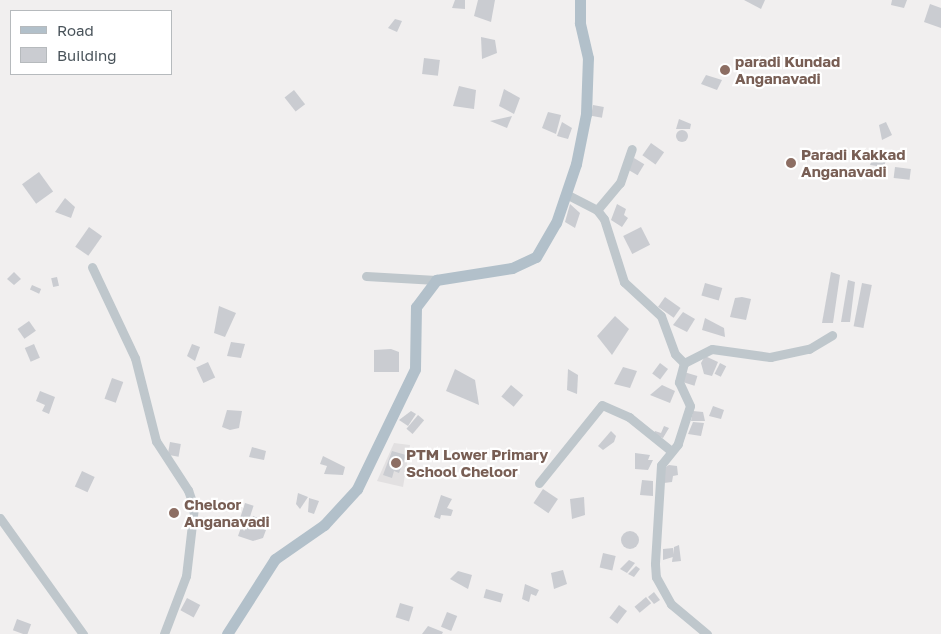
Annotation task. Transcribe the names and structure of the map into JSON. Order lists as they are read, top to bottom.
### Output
{
  "places": [
    "paradi Kundad Anganavadi",
    "Paradi Kakkad Anganavadi",
    "PTM Lower Primary School Cheloor",
    "Cheloor Anganavadi"
  ],
  "legend": ["Road", "Building"]
}
